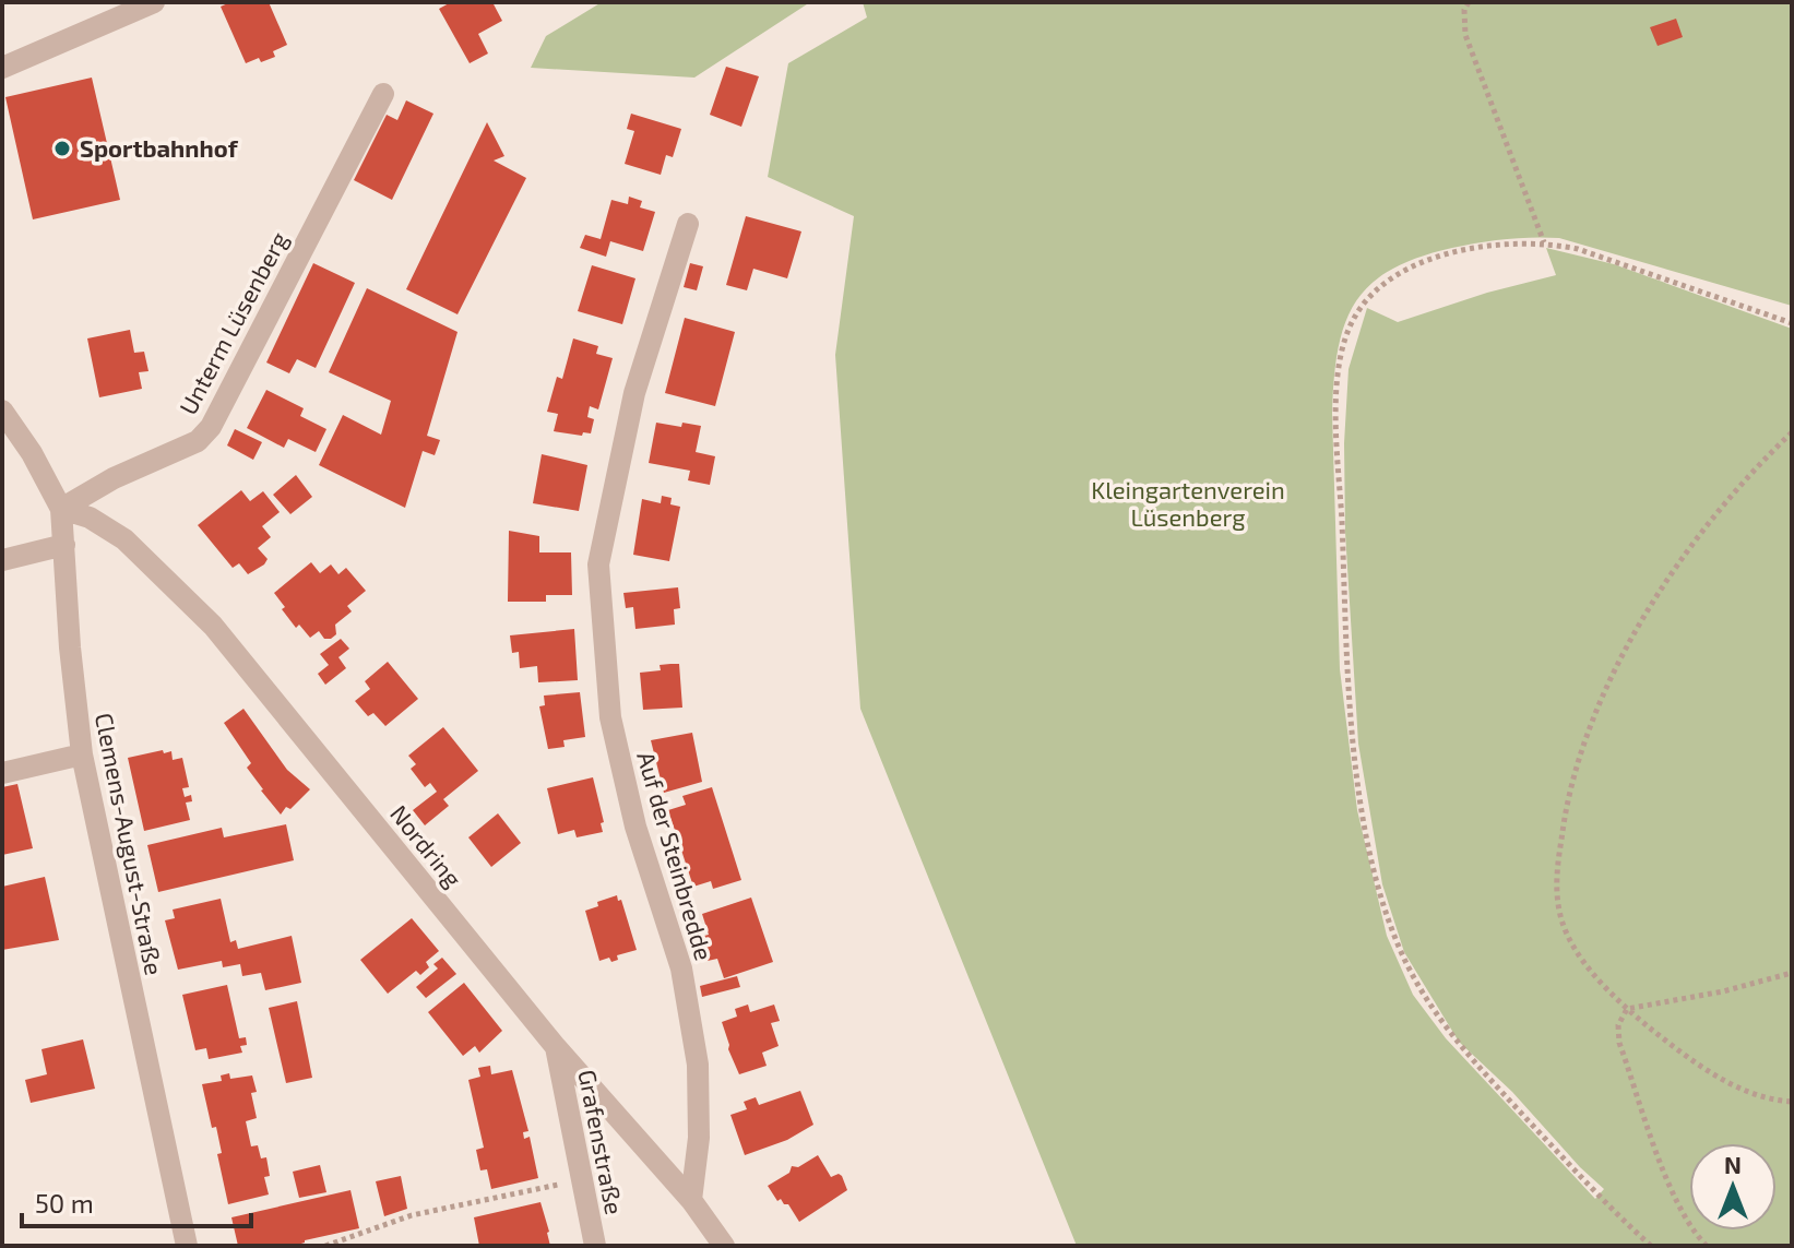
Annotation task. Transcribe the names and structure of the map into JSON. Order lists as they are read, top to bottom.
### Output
{
  "streets": {
    "street": [
      "Unterm Lüsenberg",
      "Clemens-August-Straße",
      "Nordring",
      "Auf der Steinbredde",
      "Grafenstraße"
    ]
  },
  "crossings": [
    ["Unterm Lüsenberg", "Clemens-August-Straße"],
    ["Unterm Lüsenberg", "Nordring"],
    ["Clemens-August-Straße", "Nordring"],
    ["Nordring", "Auf der Steinbredde"],
    ["Nordring", "Grafenstraße"]
  ],
  "parks": ["Kleingartenverein Lüsenberg"],
  "places": ["Sportbahnhof"],
  "scale_bar": "50 m",
  "north": "top"
}
